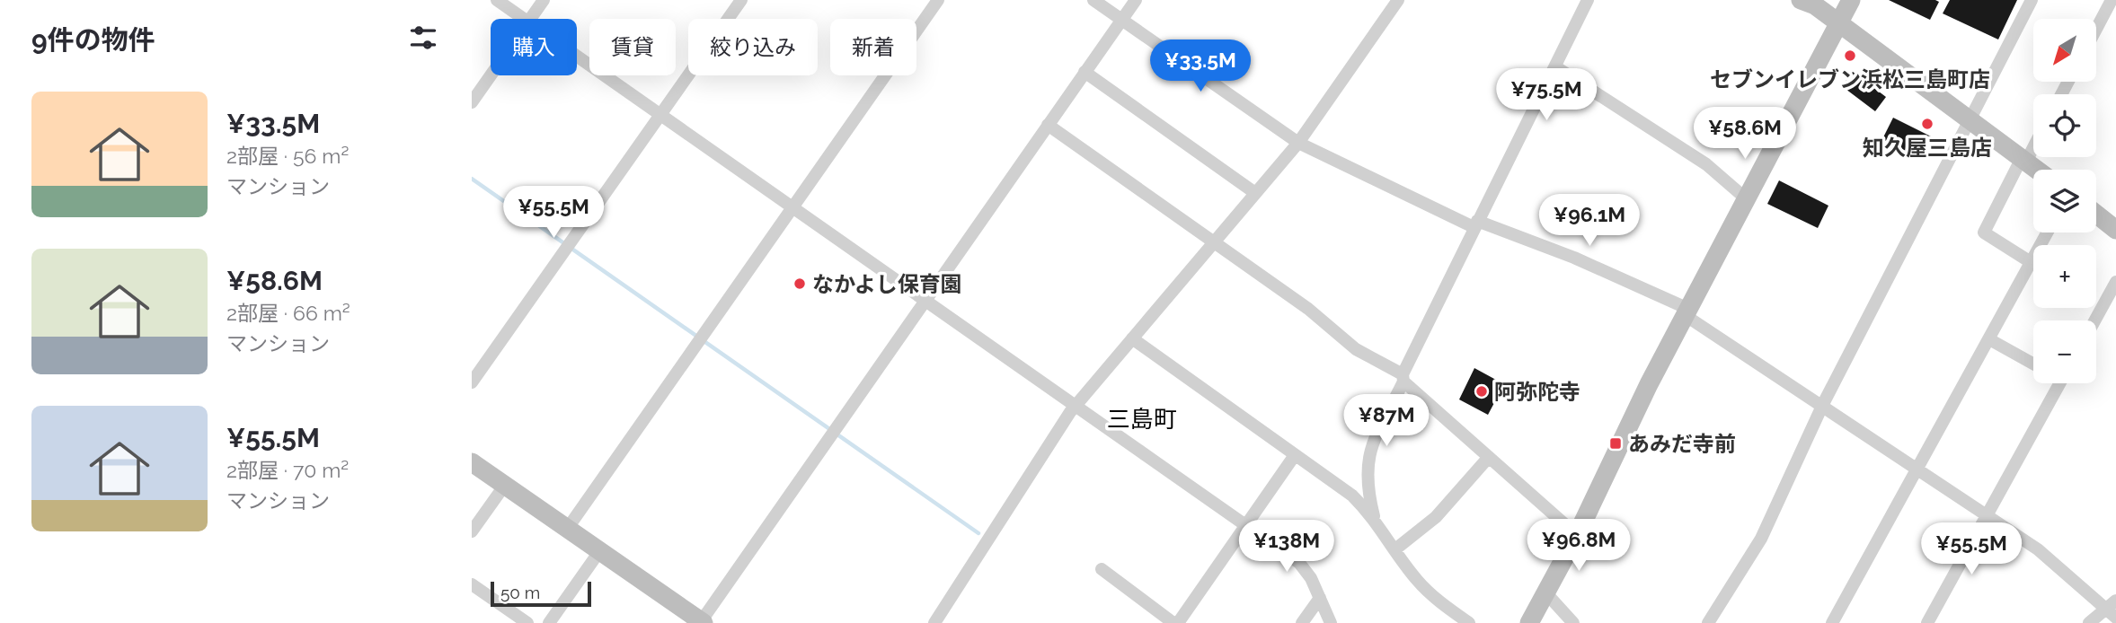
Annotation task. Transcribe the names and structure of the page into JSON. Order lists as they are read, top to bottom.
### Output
{
  "districts": ["三島町"],
  "places": {
    "other": [
      "セブンイレブン浜松三島町店",
      "知久屋三島店",
      "なかよし保育園",
      "阿弥陀寺"
    ],
    "transit": ["あみだ寺前"]
  },
  "scale_bar": "50 m",
  "north": "bottom left",
  "page": {
    "heading": "9件の物件",
    "map_buttons": ["+", "−"],
    "chip": [
      "購入",
      "賃貸",
      "絞り込み",
      "新着"
    ],
    "price": [
      "¥33.5M",
      "¥75.5M",
      "¥58.6M",
      "¥55.5M",
      "¥96.1M",
      "¥87M",
      "¥96.8M",
      "¥138M",
      "¥55.5M"
    ],
    "list": [
      {
        "name": "¥33.5M",
        "note": "2部屋 · 56 m² · マンション"
      },
      {
        "name": "¥58.6M",
        "note": "2部屋 · 66 m² · マンション"
      },
      {
        "name": "¥55.5M",
        "note": "2部屋 · 70 m² · マンション"
      }
    ],
    "scale": "50 m"
  }
}
